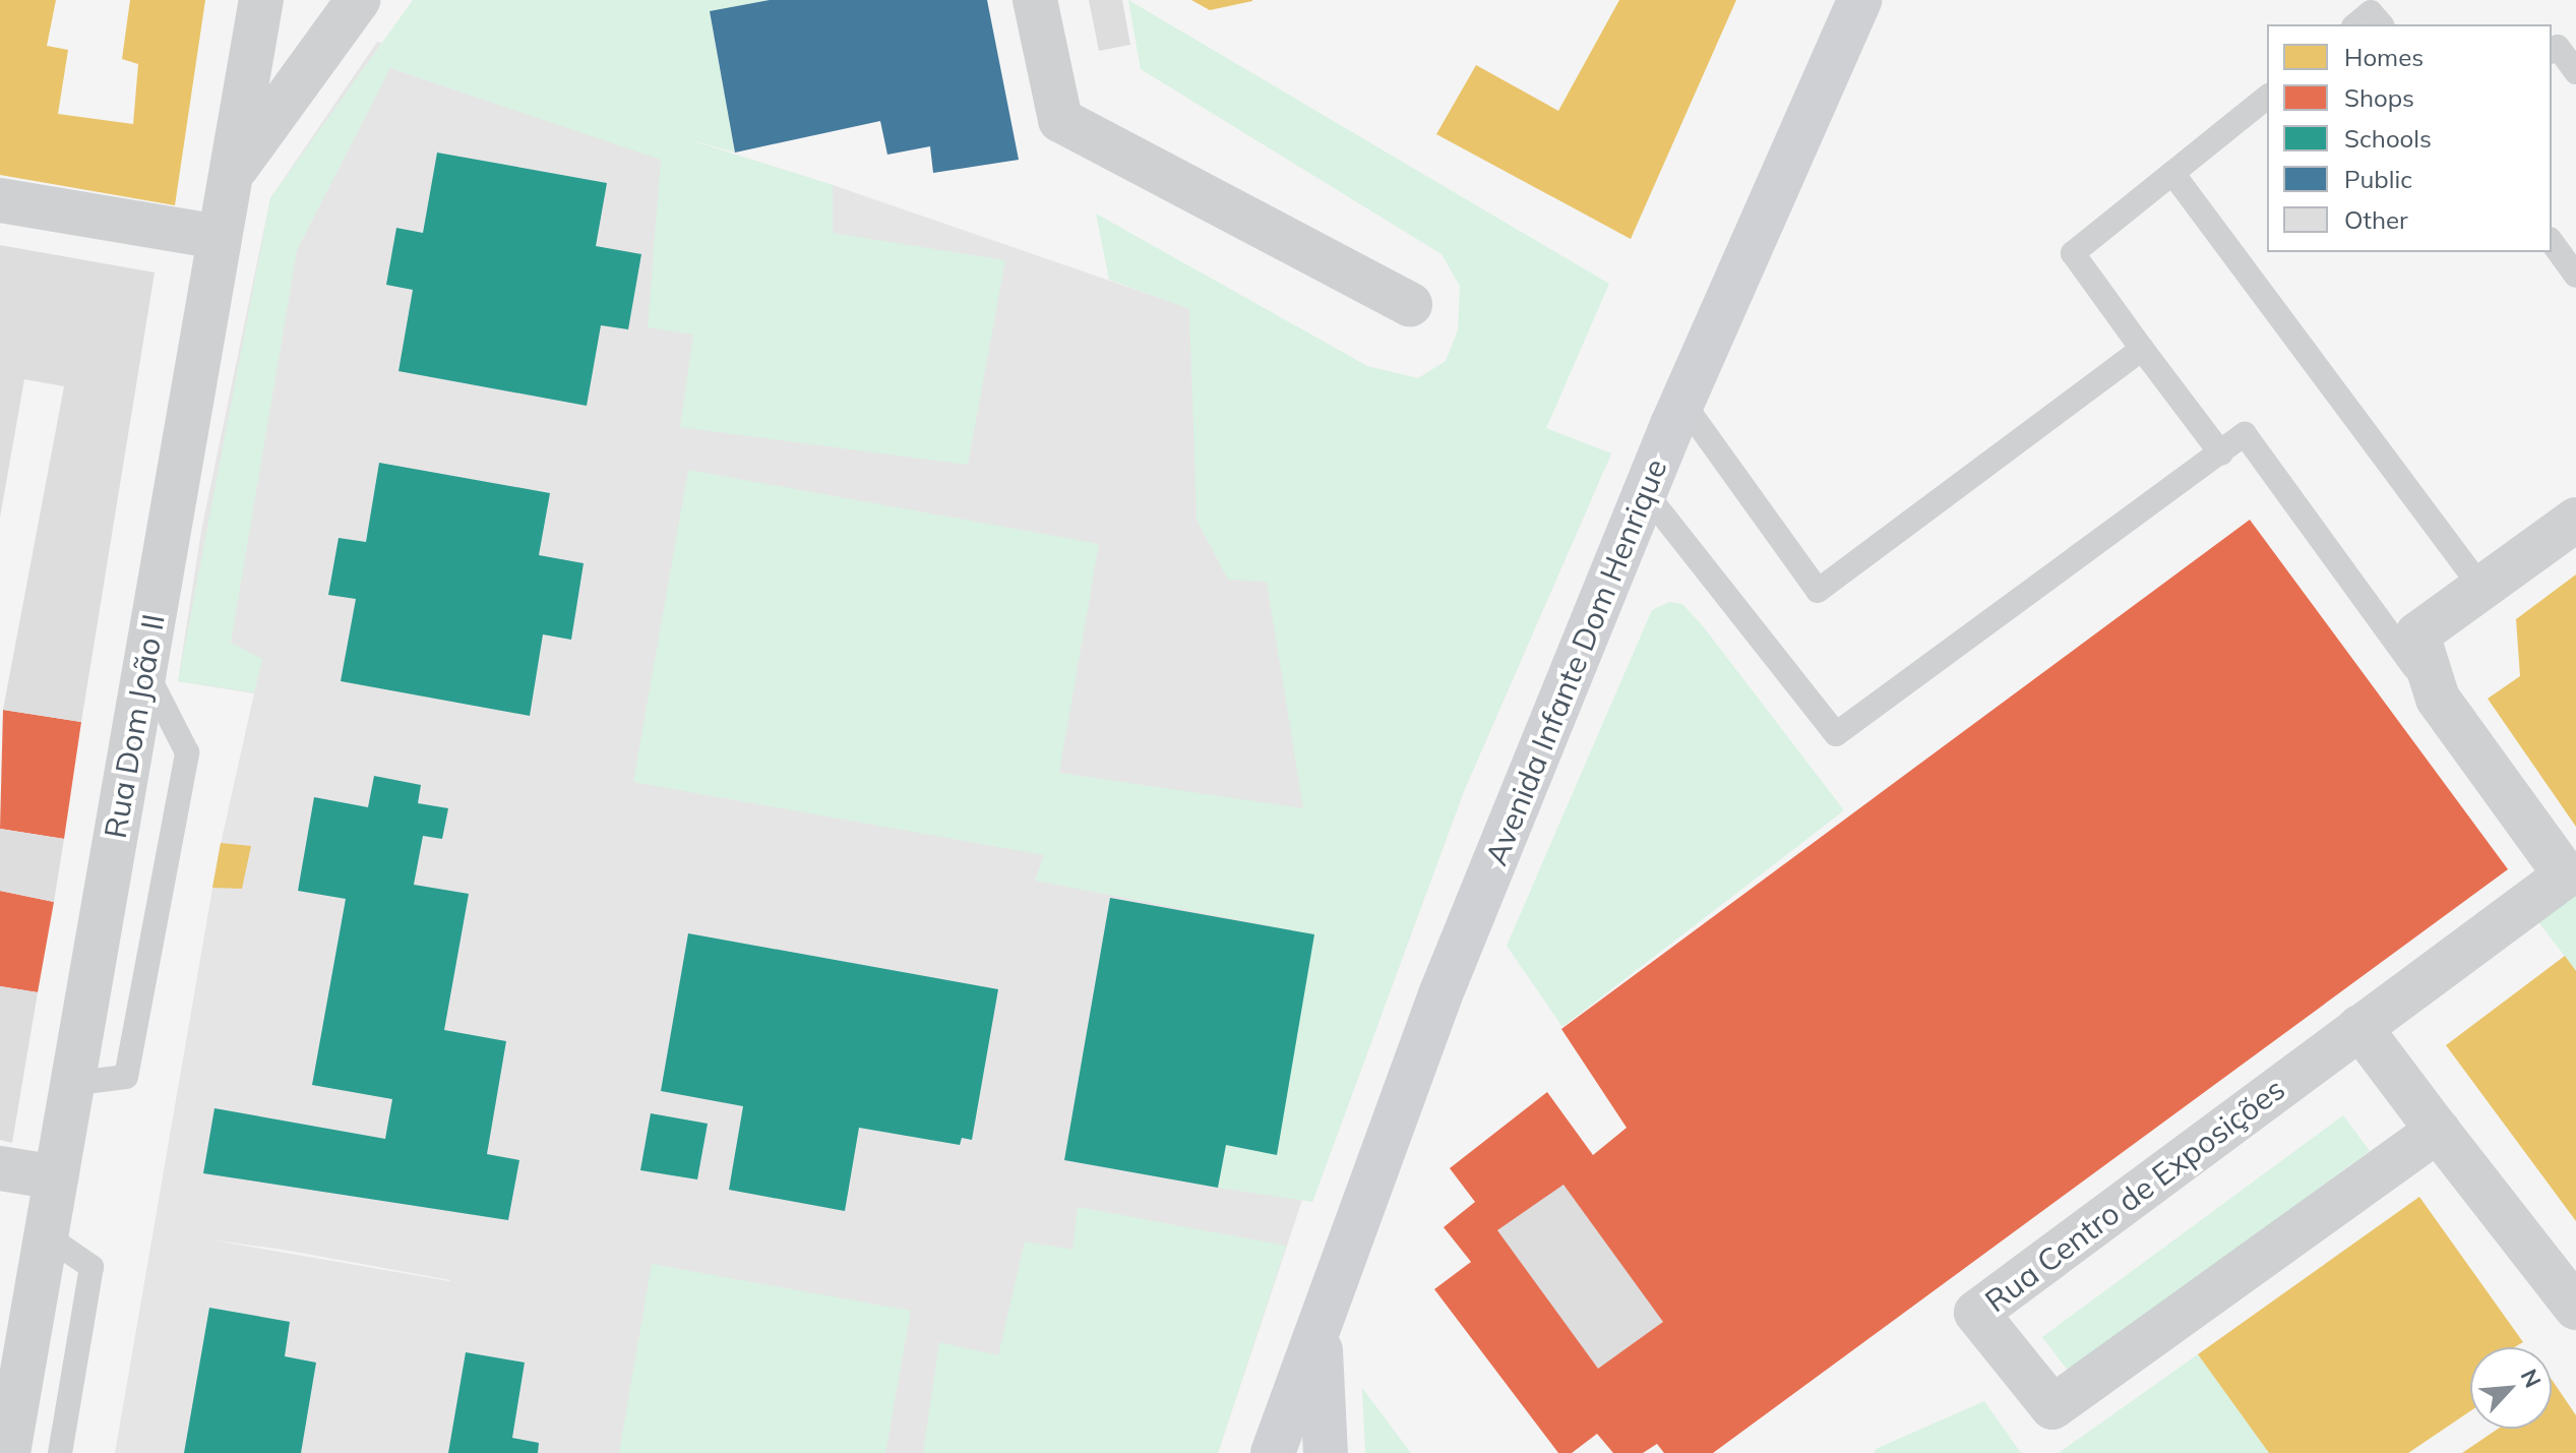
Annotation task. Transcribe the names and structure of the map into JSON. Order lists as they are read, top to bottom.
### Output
{
  "streets": {
    "main road": ["Avenida Infante Dom Henrique"],
    "street": ["Rua Dom João II", "Rua Centro de Exposições"]
  },
  "legend": [
    "Homes",
    "Shops",
    "Schools",
    "Public",
    "Other"
  ],
  "north": "top right"
}
